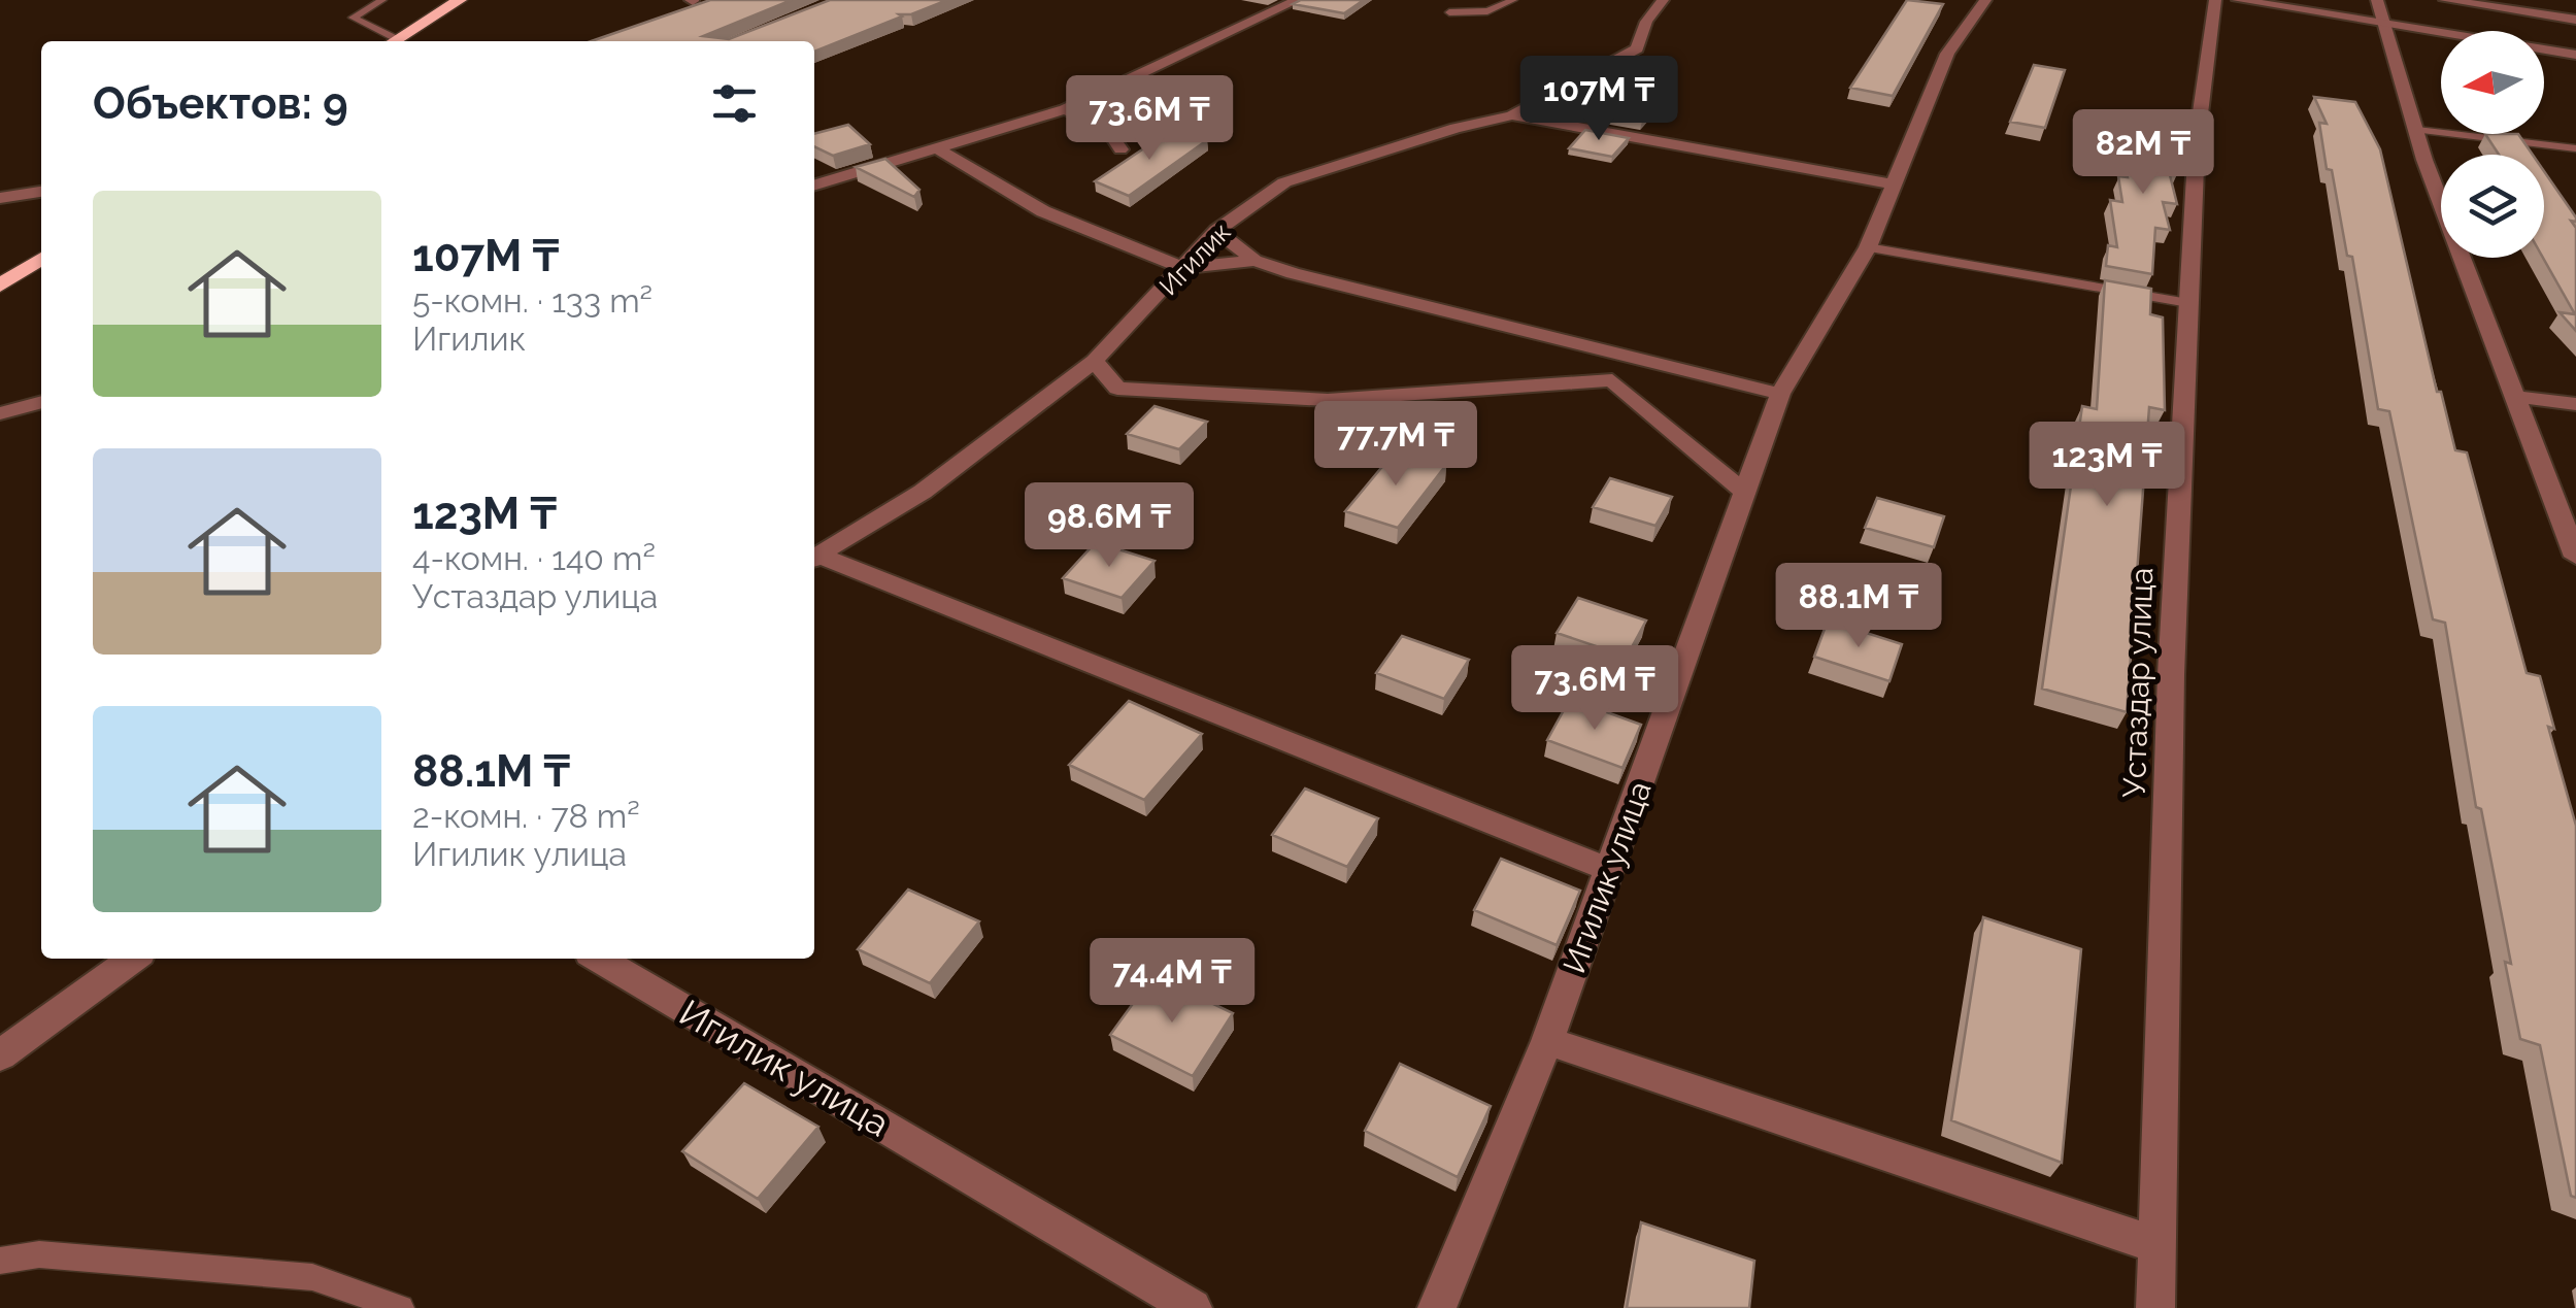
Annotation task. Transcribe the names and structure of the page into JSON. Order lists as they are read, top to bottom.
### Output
{
  "streets": {
    "street": ["Игилик", "Устаздар улица", "Игилик улица"]
  },
  "north": "left",
  "page": {
    "heading": "Объектов: 9",
    "price": [
      "107M ₸",
      "73.6M ₸",
      "82M ₸",
      "77.7M ₸",
      "123M ₸",
      "98.6M ₸",
      "88.1M ₸",
      "73.6M ₸",
      "74.4M ₸"
    ],
    "list": [
      {
        "name": "107M ₸",
        "note": "5-комн. · 133 m² · Игилик"
      },
      {
        "name": "123M ₸",
        "note": "4-комн. · 140 m² · Устаздар улица"
      },
      {
        "name": "88.1M ₸",
        "note": "2-комн. · 78 m² · Игилик улица"
      }
    ]
  }
}
